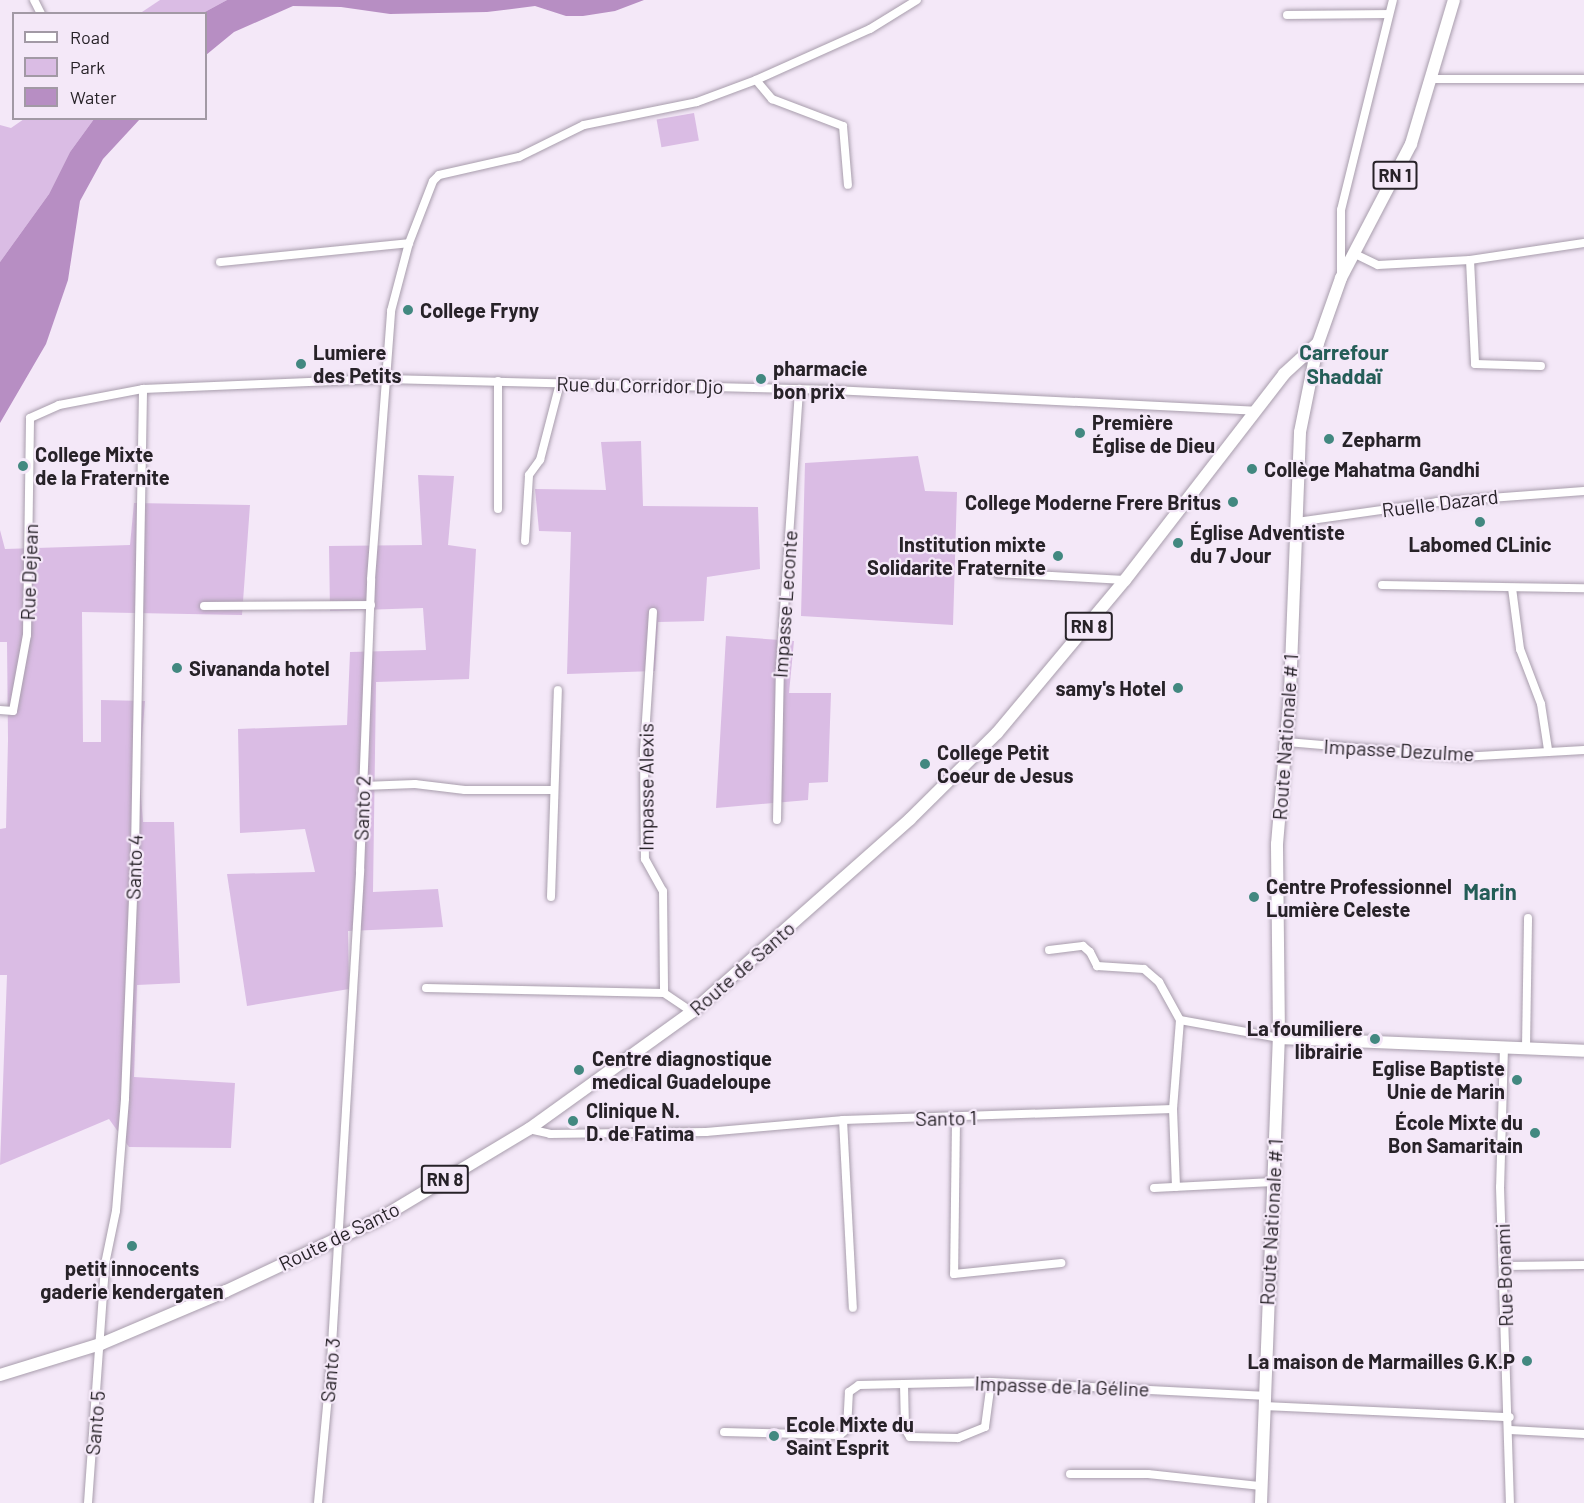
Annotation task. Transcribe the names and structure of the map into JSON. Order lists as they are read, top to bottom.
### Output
{
  "streets": {
    "main road": [
      "RN 1",
      "RN 8",
      "Route Nationale # 1",
      "Route de Santo"
    ],
    "street": [
      "Rue du Corridor Djo",
      "Ruelle Dazard",
      "Rue Dejean",
      "Impasse Leconte",
      "Impasse Dezulme",
      "Impasse Alexis",
      "Santo 2",
      "Santo 4",
      "Santo 1",
      "Rue Bonami",
      "Santo 3",
      "Impasse de la Géline",
      "Santo 5"
    ]
  },
  "crossings": [
    ["Rue du Corridor Djo", "Rue Dejean"],
    ["Rue du Corridor Djo", "Impasse Leconte"],
    ["Rue du Corridor Djo", "Santo 2"],
    ["Rue du Corridor Djo", "Santo 4"],
    ["Rue du Corridor Djo", "Route de Santo"],
    ["Ruelle Dazard", "Route Nationale # 1"],
    ["Route Nationale # 1", "Impasse Dezulme"],
    ["Route Nationale # 1", "Route de Santo"],
    ["Route Nationale # 1", "Impasse de la Géline"],
    ["Santo 2", "Route de Santo"],
    ["Santo 2", "Santo 3"],
    ["Santo 4", "Route de Santo"],
    ["Santo 4", "Santo 5"],
    ["Route de Santo", "Santo 1"],
    ["Route de Santo", "Santo 3"],
    ["Route de Santo", "Santo 5"],
    ["Rue Bonami", "Impasse de la Géline"]
  ],
  "districts": ["Carrefour Shaddaï", "Marin"],
  "places": [
    "College Fryny",
    "Lumiere des Petits",
    "pharmacie bon prix",
    "Première Église de Dieu",
    "Zepharm",
    "College Mixte de la Fraternite",
    "Collège Mahatma Gandhi",
    "College Moderne Frere Britus",
    "Labomed CLinic",
    "Église Adventiste du 7 Jour",
    "Institution mixte Solidarite Fraternite",
    "Sivananda hotel",
    "samy's Hotel",
    "College Petit Coeur de Jesus",
    "Centre Professionnel Lumière Celeste",
    "La foumiliere librairie",
    "Centre diagnostique medical Guadeloupe",
    "Eglise Baptiste Unie de Marin",
    "Clinique N. D. de Fatima",
    "École Mixte du Bon Samaritain",
    "petit innocents gaderie kendergaten",
    "La maison de Marmailles G.K.P",
    "Ecole Mixte du Saint Esprit"
  ],
  "legend": ["Road", "Park", "Water"]
}
